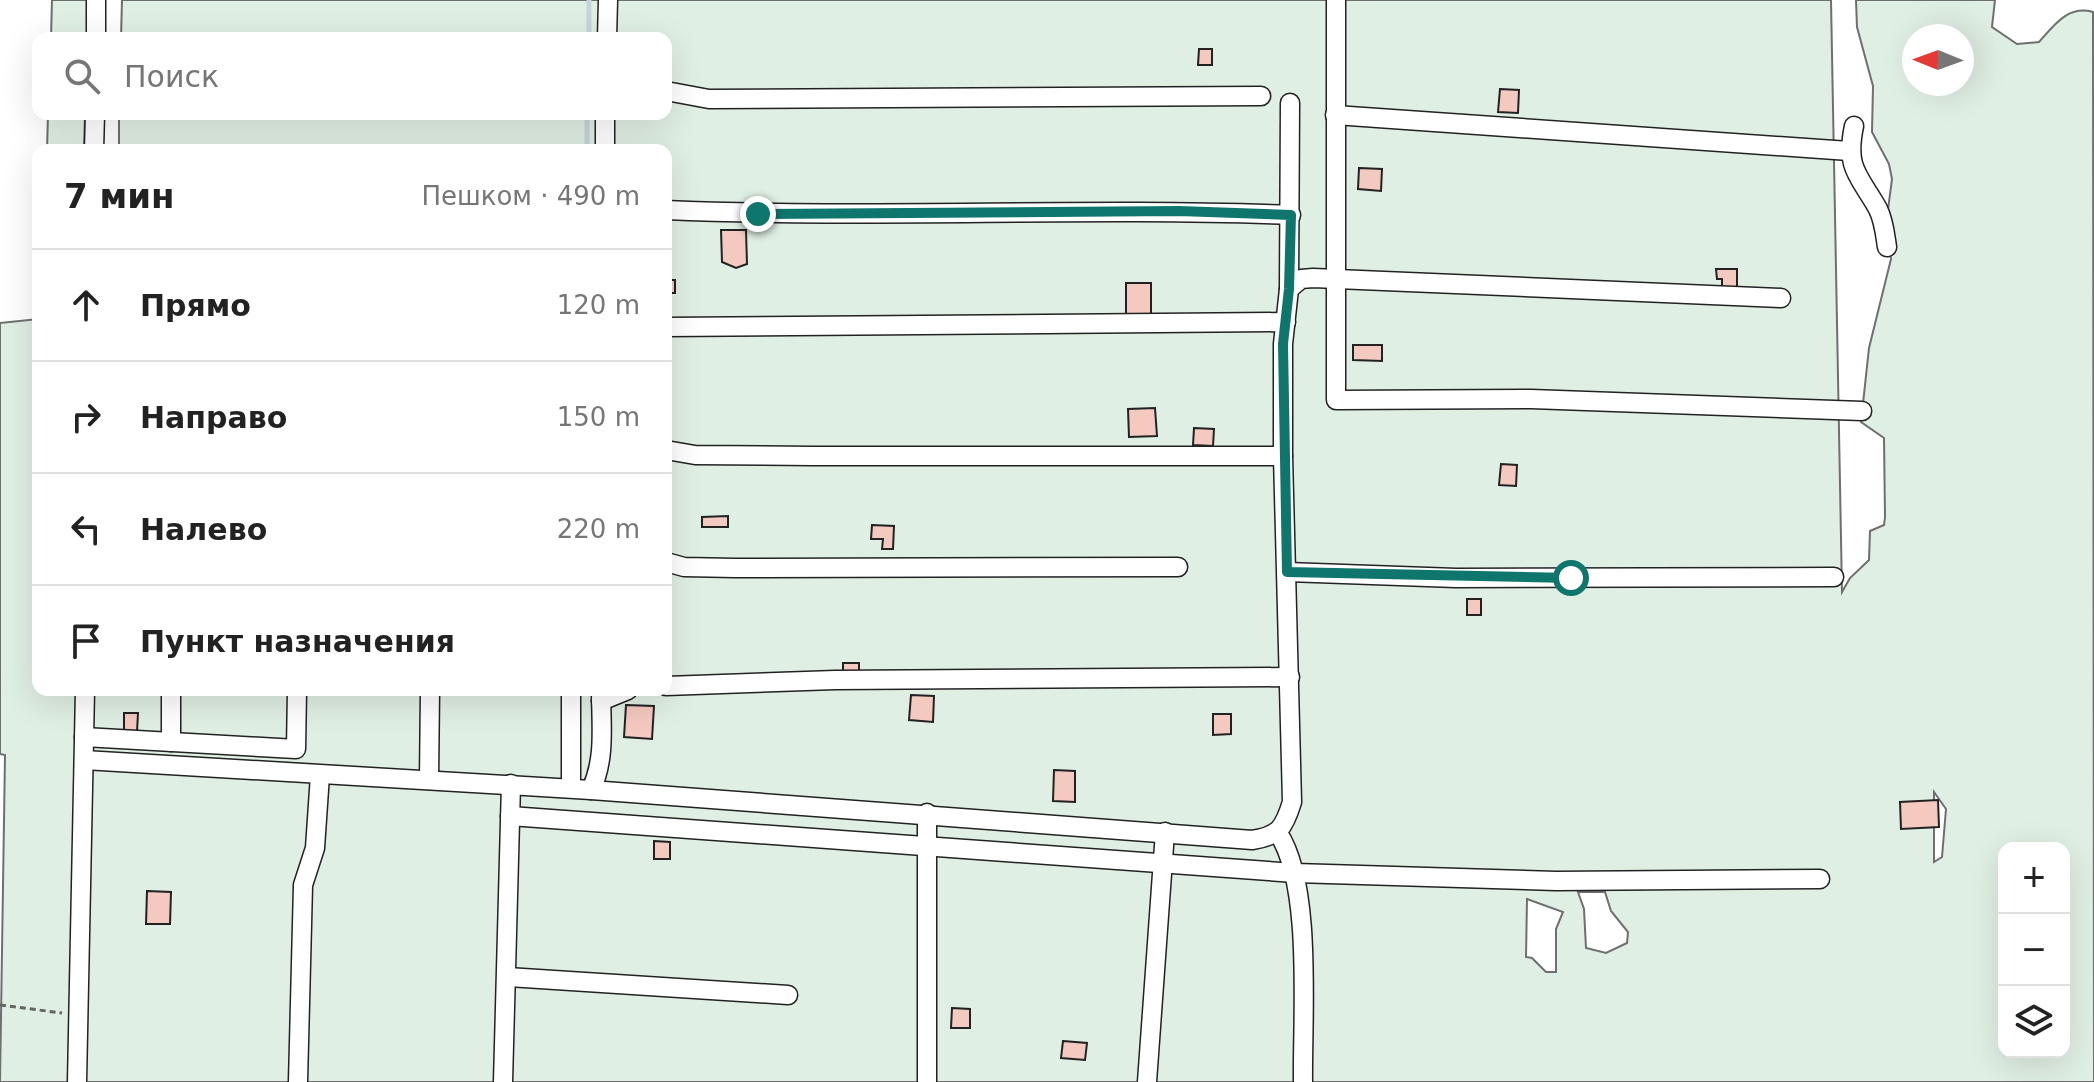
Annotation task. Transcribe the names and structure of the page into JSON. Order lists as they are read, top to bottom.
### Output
{
  "north": "left",
  "page": {
    "search": "Поиск",
    "heading": ["7 мин", "Пешком · 490 m"],
    "list": [
      ["Прямо", "120 m"],
      ["Направо", "150 m"],
      ["Налево", "220 m"],
      "Пункт назначения"
    ],
    "map_buttons": ["+", "−"]
  }
}
